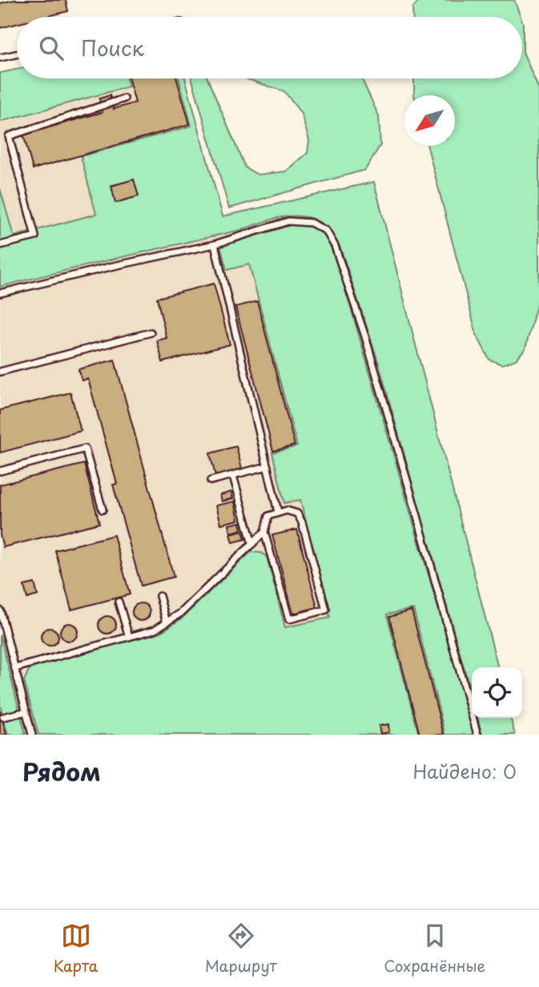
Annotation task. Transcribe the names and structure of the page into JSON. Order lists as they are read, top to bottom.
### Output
{
  "north": "bottom left",
  "page": {
    "search": "Поиск",
    "heading": ["Рядом", "Найдено: 0"],
    "nav": ["Карта", "Маршрут", "Сохранённые"]
  }
}
